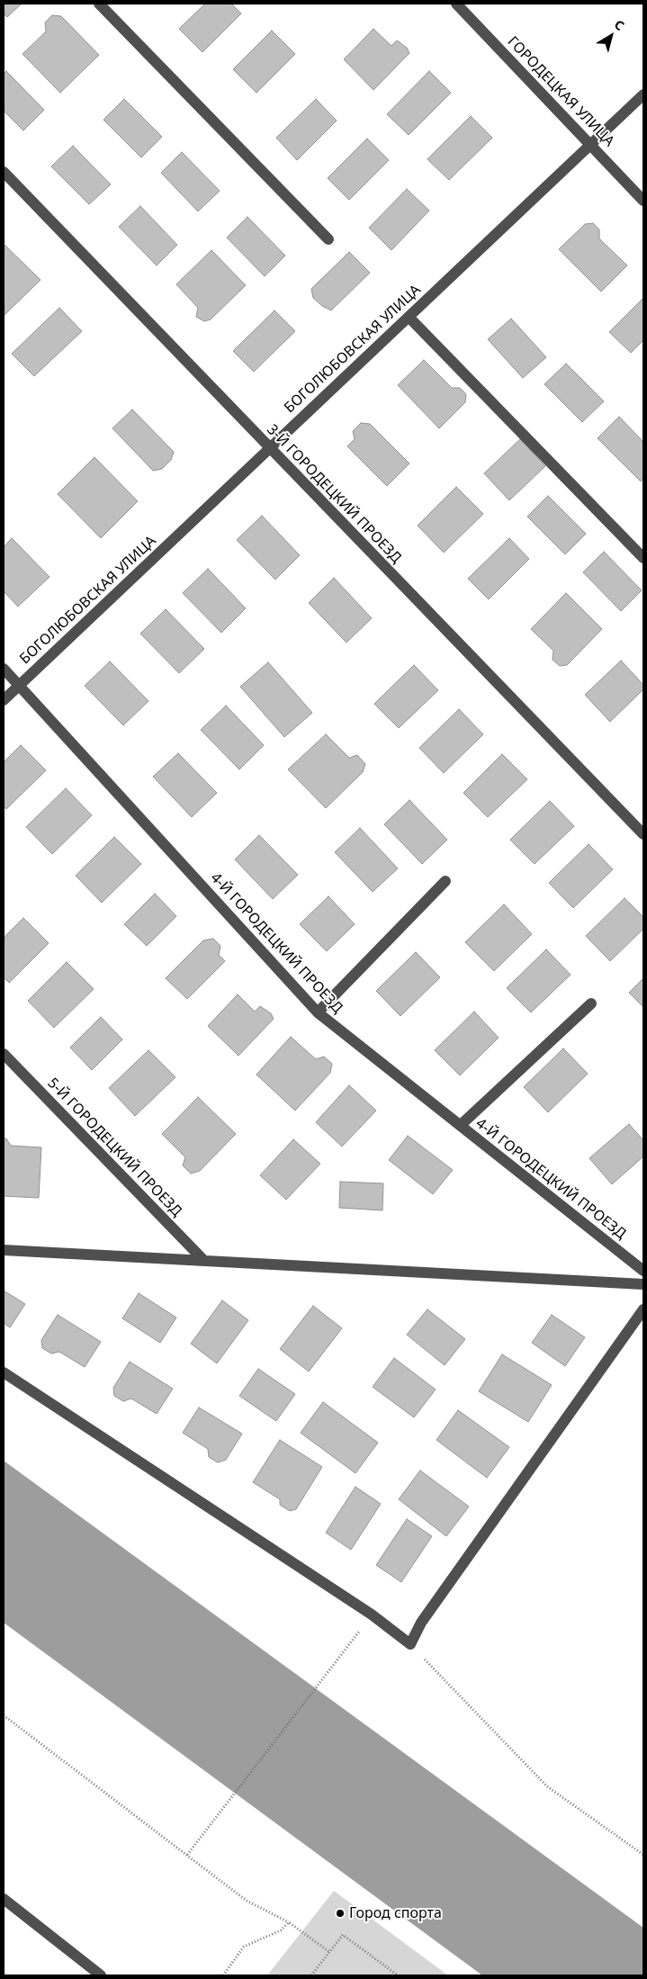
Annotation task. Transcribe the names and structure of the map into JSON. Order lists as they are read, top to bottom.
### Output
{
  "streets": {
    "street": [
      "ГОРОДЕЦКАЯ УЛИЦА",
      "БОГОЛЮБОВСКАЯ УЛИЦА",
      "3-Й ГОРОДЕЦКИЙ ПРОЕЗД",
      "4-Й ГОРОДЕЦКИЙ ПРОЕЗД",
      "5-Й ГОРОДЕЦКИЙ ПРОЕЗД"
    ]
  },
  "crossings": [
    ["ГОРОДЕЦКАЯ УЛИЦА", "БОГОЛЮБОВСКАЯ УЛИЦА"],
    ["БОГОЛЮБОВСКАЯ УЛИЦА", "3-Й ГОРОДЕЦКИЙ ПРОЕЗД"],
    ["БОГОЛЮБОВСКАЯ УЛИЦА", "4-Й ГОРОДЕЦКИЙ ПРОЕЗД"]
  ],
  "places": ["Город спорта"],
  "north": "top right"
}
